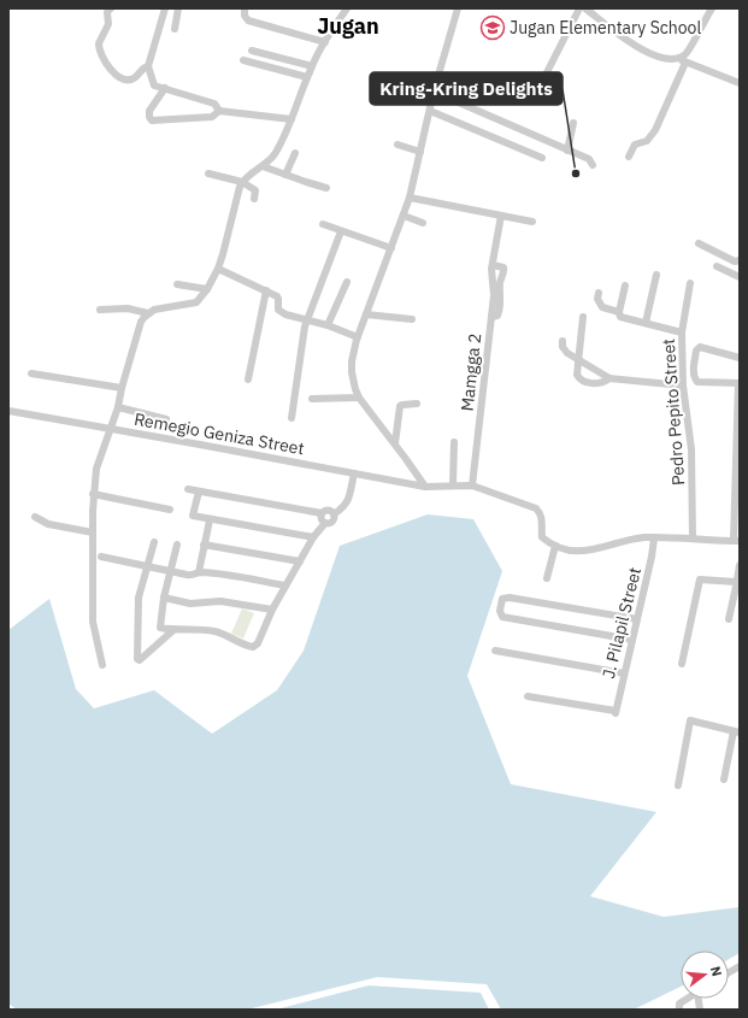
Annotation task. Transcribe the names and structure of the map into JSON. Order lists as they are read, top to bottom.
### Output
{
  "streets": {
    "street": [
      "Mamgga 2",
      "Pedro Pepito Street",
      "Remegio Geniza Street",
      "J. Pilapil Street"
    ]
  },
  "districts": ["Jugan"],
  "places": {
    "school or university": ["Jugan Elementary School"],
    "other": ["Kring-Kring Delights"]
  },
  "north": "right"
}
